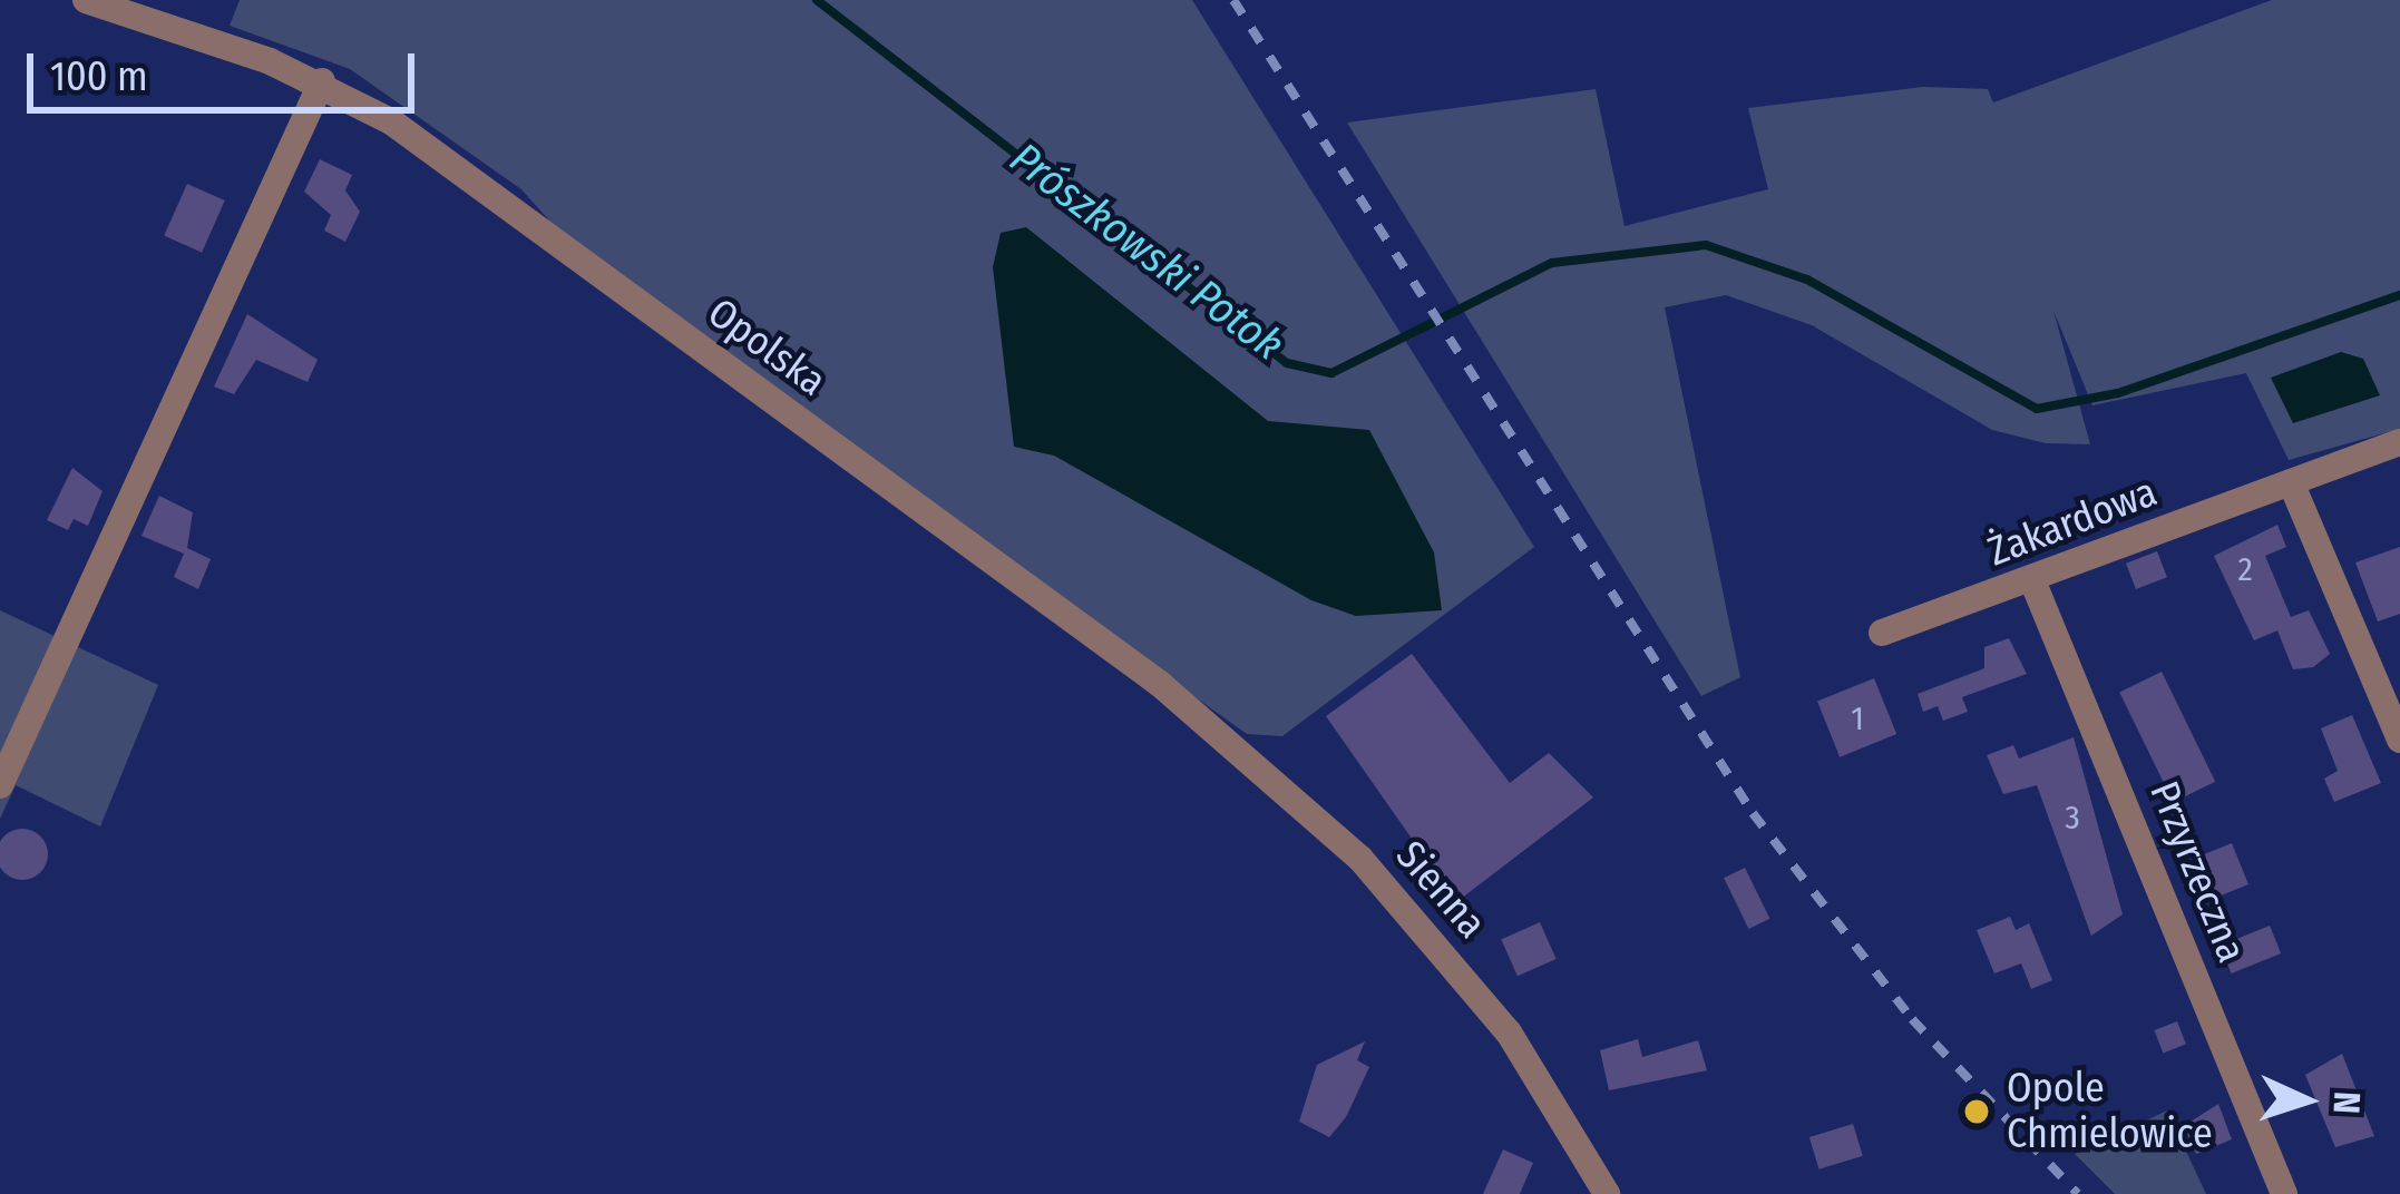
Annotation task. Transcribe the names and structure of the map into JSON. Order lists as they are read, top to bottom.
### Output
{
  "streets": {
    "street": [
      "Opolska",
      "Żakardowa",
      "Przyrzeczna",
      "Sienna"
    ]
  },
  "crossings": [
    ["Opolska", "Sienna"],
    ["Żakardowa", "Przyrzeczna"]
  ],
  "water": ["Prószkowski Potok"],
  "places": ["Opole Chmielowice"],
  "house_numbers": ["2", "1", "3"],
  "scale_bar": "100 m",
  "north": "right"
}
